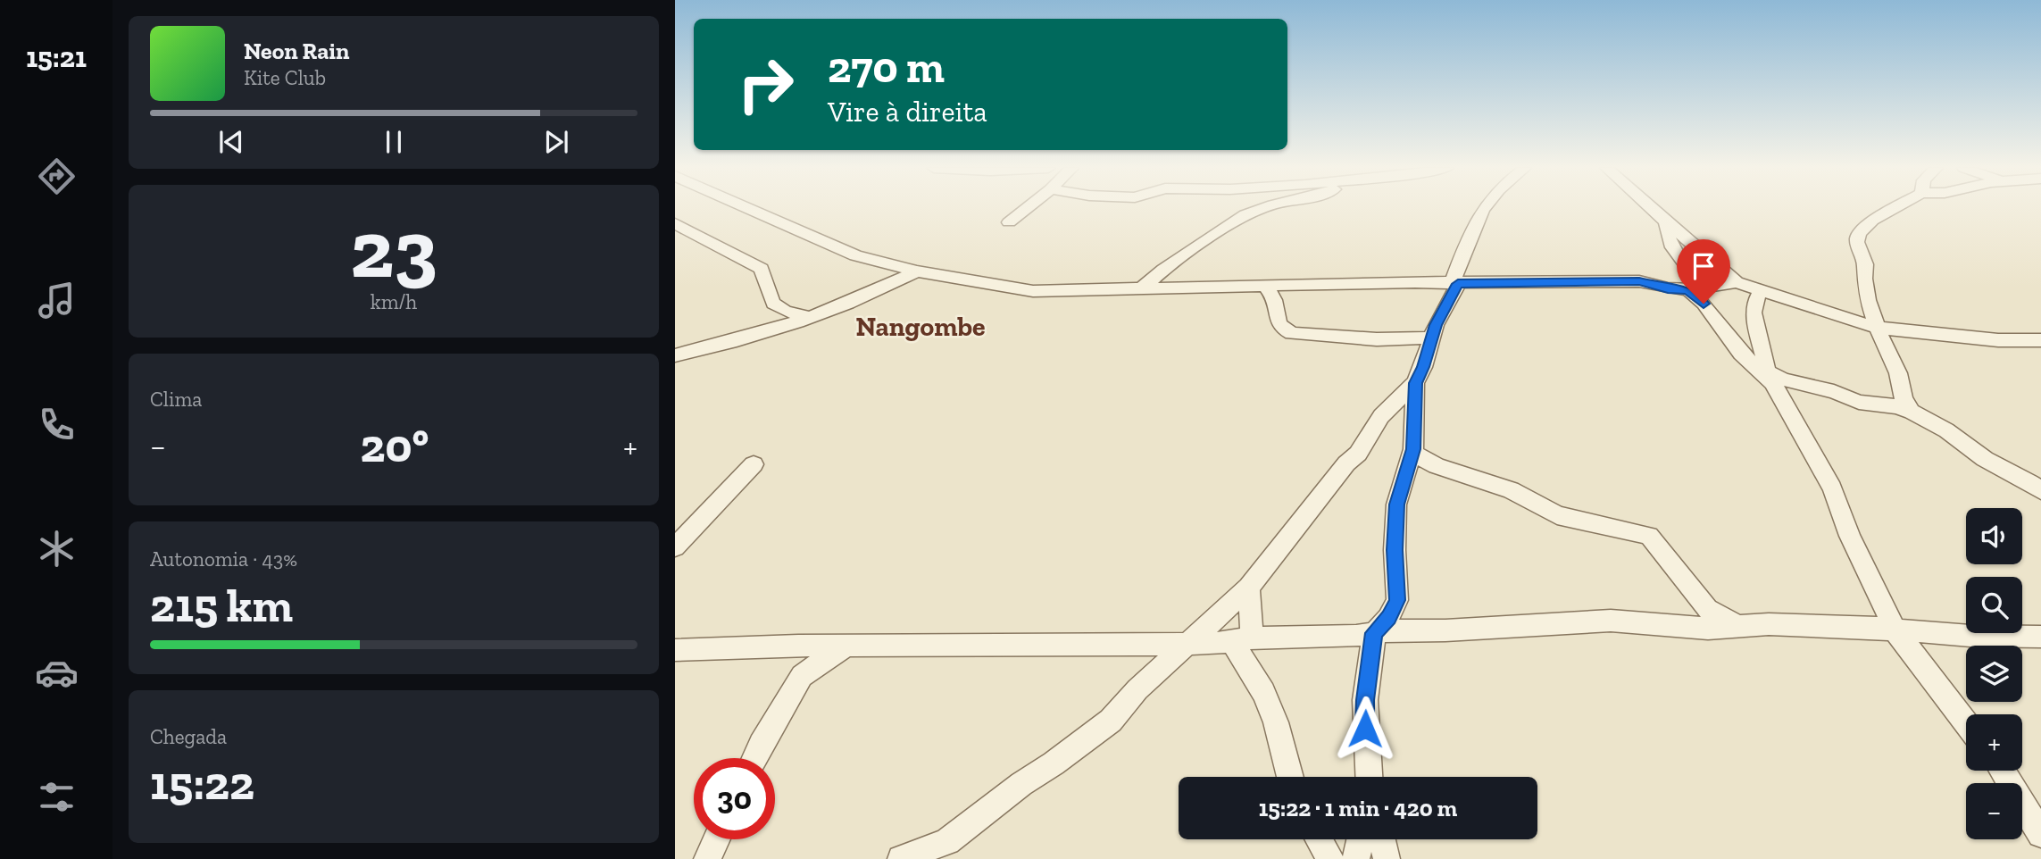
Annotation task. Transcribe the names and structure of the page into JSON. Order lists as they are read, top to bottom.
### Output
{
  "districts": ["Nangombe"],
  "page": {
    "tabs": "15:21",
    "turn": ["270 m", "Vire à direita"],
    "song": ["Neon Rain", "Kite Club"],
    "tile": [
      ["23", "km/h"],
      "Clima",
      ["Autonomia · 43%", "215 km"],
      ["Chegada", "15:22"]
    ],
    "heat": ["−", "20°", "+"],
    "map_buttons": ["+", "−"],
    "limit": "30",
    "trip": "15:22 · 1 min · 420 m"
  }
}
